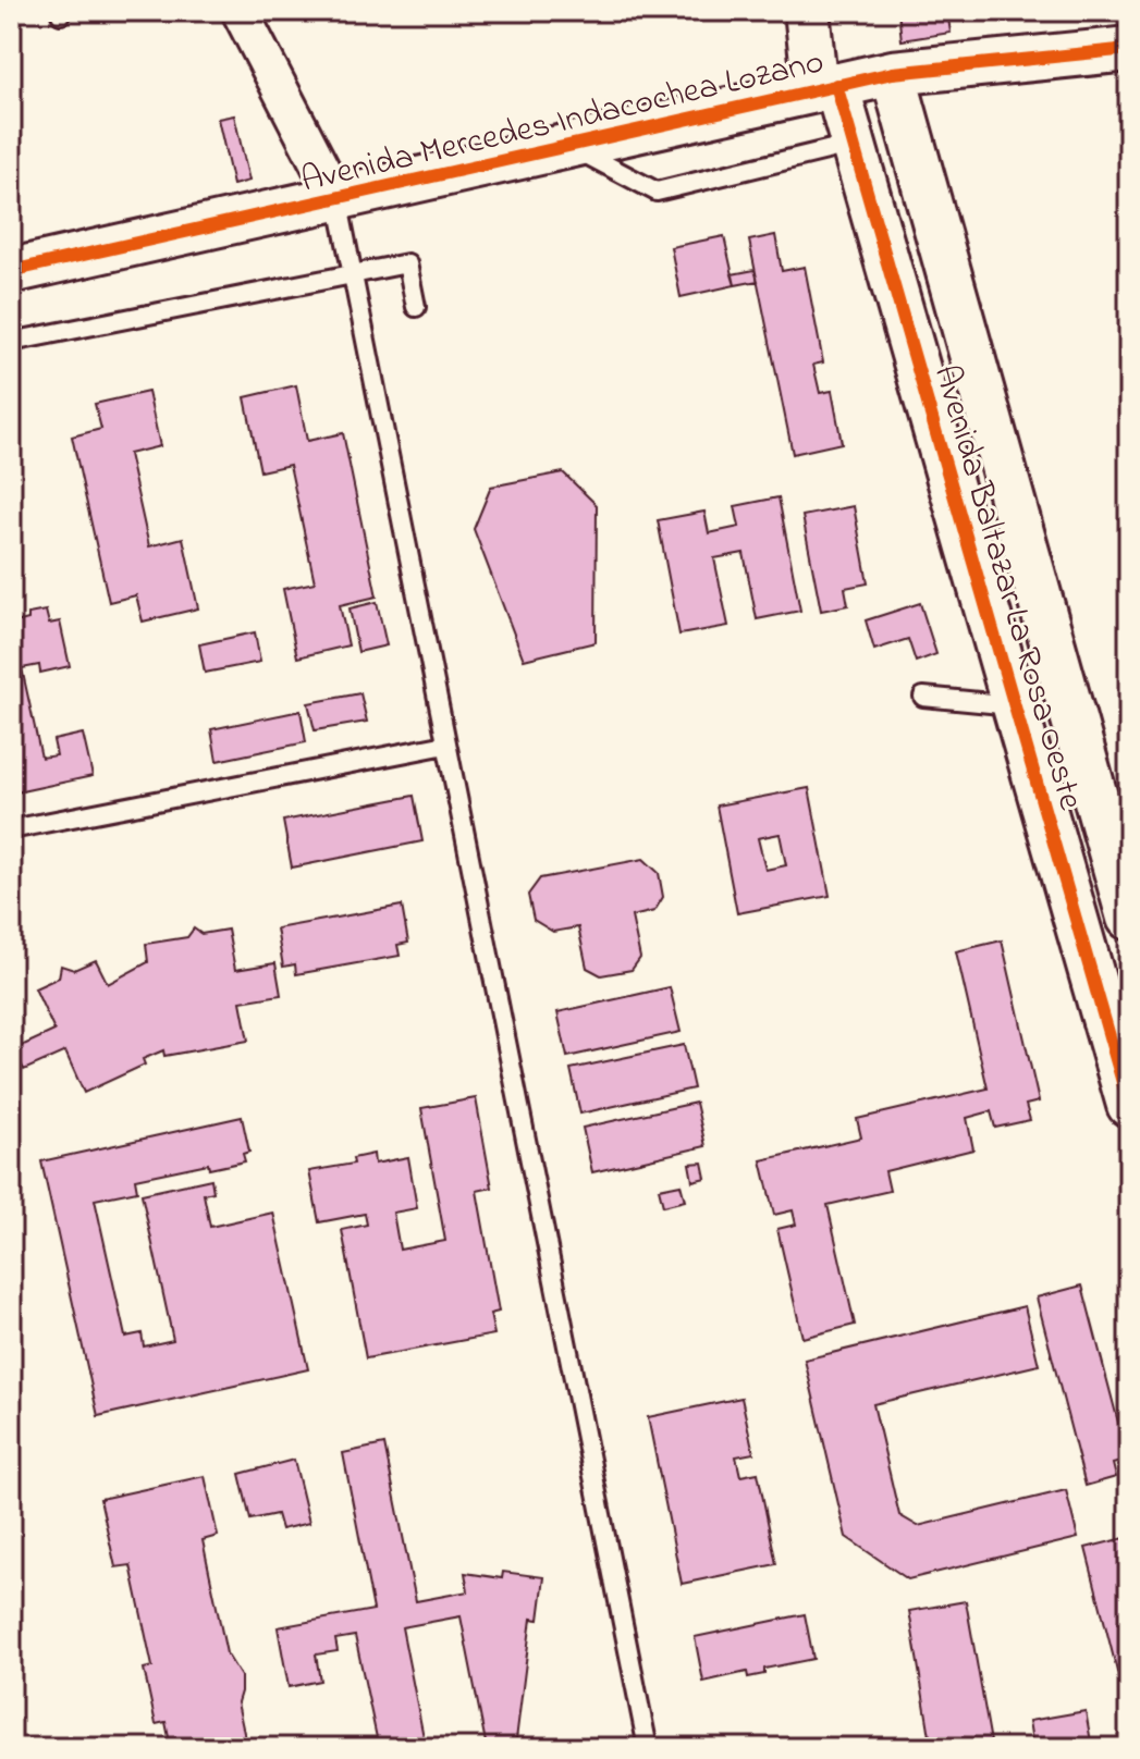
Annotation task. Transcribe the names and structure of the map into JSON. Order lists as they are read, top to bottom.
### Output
{
  "streets": {
    "street": ["Avenida Mercedes Indacochea Lozano", "Avenida Baltazar La Rosa Oeste"]
  },
  "crossings": [
    ["Avenida Mercedes Indacochea Lozano", "Avenida Baltazar La Rosa Oeste"]
  ]
}
